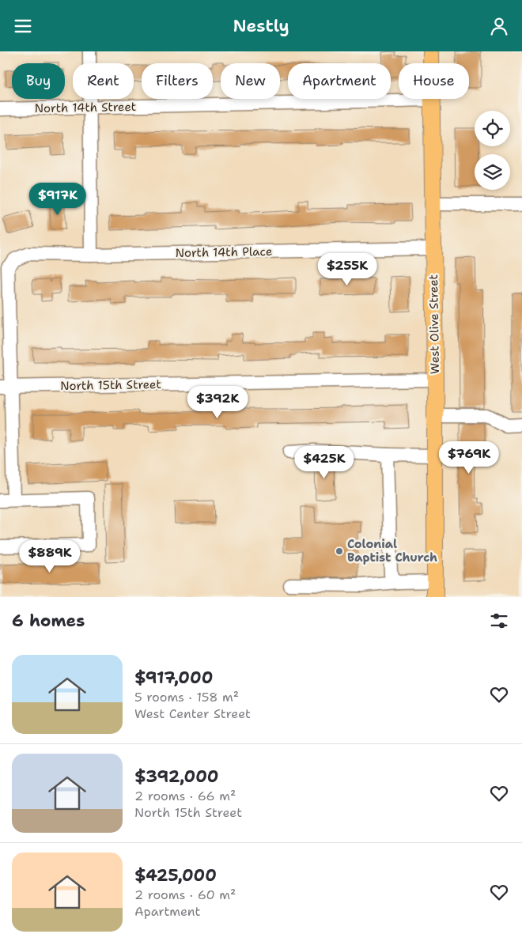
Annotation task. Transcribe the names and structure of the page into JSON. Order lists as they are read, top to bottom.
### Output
{
  "streets": {
    "main road": ["West Olive Street"],
    "street": ["North 14th Street", "North 14th Place", "North 15th Street"]
  },
  "crossings": [
    ["North 14th Street", "West Olive Street"],
    ["North 14th Place", "West Olive Street"],
    ["North 14th Place", "North 15th Street"],
    ["West Olive Street", "North 15th Street"]
  ],
  "places": ["Colonial Baptist Church"],
  "page": {
    "header": "Nestly",
    "chip": [
      "Buy",
      "Rent",
      "Filters",
      "New",
      "Apartment",
      "House"
    ],
    "price": [
      "$917K",
      "$255K",
      "$392K",
      "$769K",
      "$425K",
      "$889K"
    ],
    "heading": "6 homes",
    "list": [
      {
        "name": "$917,000",
        "note": "5 rooms · 158 m² · West Center Street"
      },
      {
        "name": "$392,000",
        "note": "2 rooms · 66 m² · North 15th Street"
      },
      {
        "name": "$425,000",
        "note": "2 rooms · 60 m² · Apartment"
      }
    ]
  }
}
